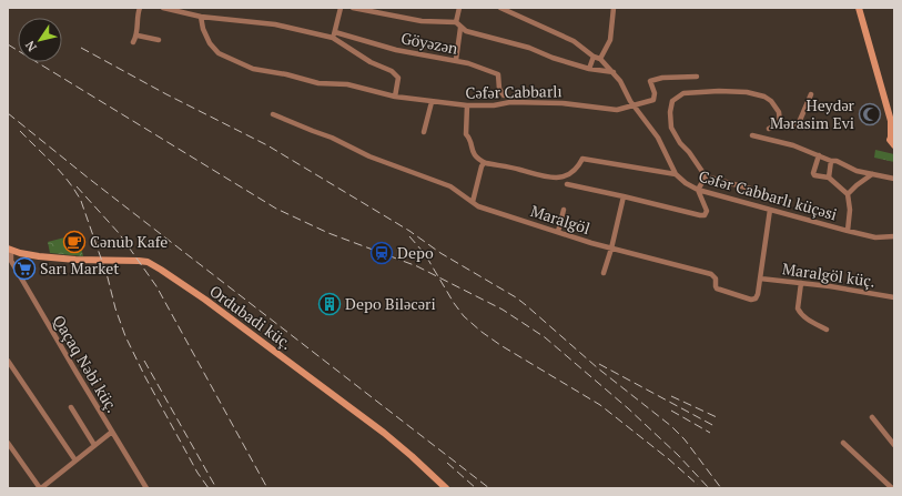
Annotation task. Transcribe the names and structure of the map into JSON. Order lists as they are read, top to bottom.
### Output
{
  "streets": {
    "main road": ["Ordubadi küç."],
    "street": [
      "Göyəzən",
      "Cəfər Cabbarlı",
      "Cəfər Cabbarlı küçəsi",
      "Maralgöl",
      "Maralgöl küç.",
      "Qaçaq Nəbi küç."
    ]
  },
  "crossings": [
    ["Cəfər Cabbarlı", "Cəfər Cabbarlı küçəsi"],
    ["Cəfər Cabbarlı küçəsi", "Maralgöl"],
    ["Maralgöl", "Maralgöl küç."],
    ["Ordubadi küç.", "Qaçaq Nəbi küç."]
  ],
  "places": {
    "mosque": ["Heydər Mərasim Evi"],
    "cafe": ["Cənub Kafe"],
    "station": ["Depo"],
    "supermarket": ["Sarı Market"],
    "building": ["Depo Biləcəri"]
  },
  "north": "bottom left"
}
